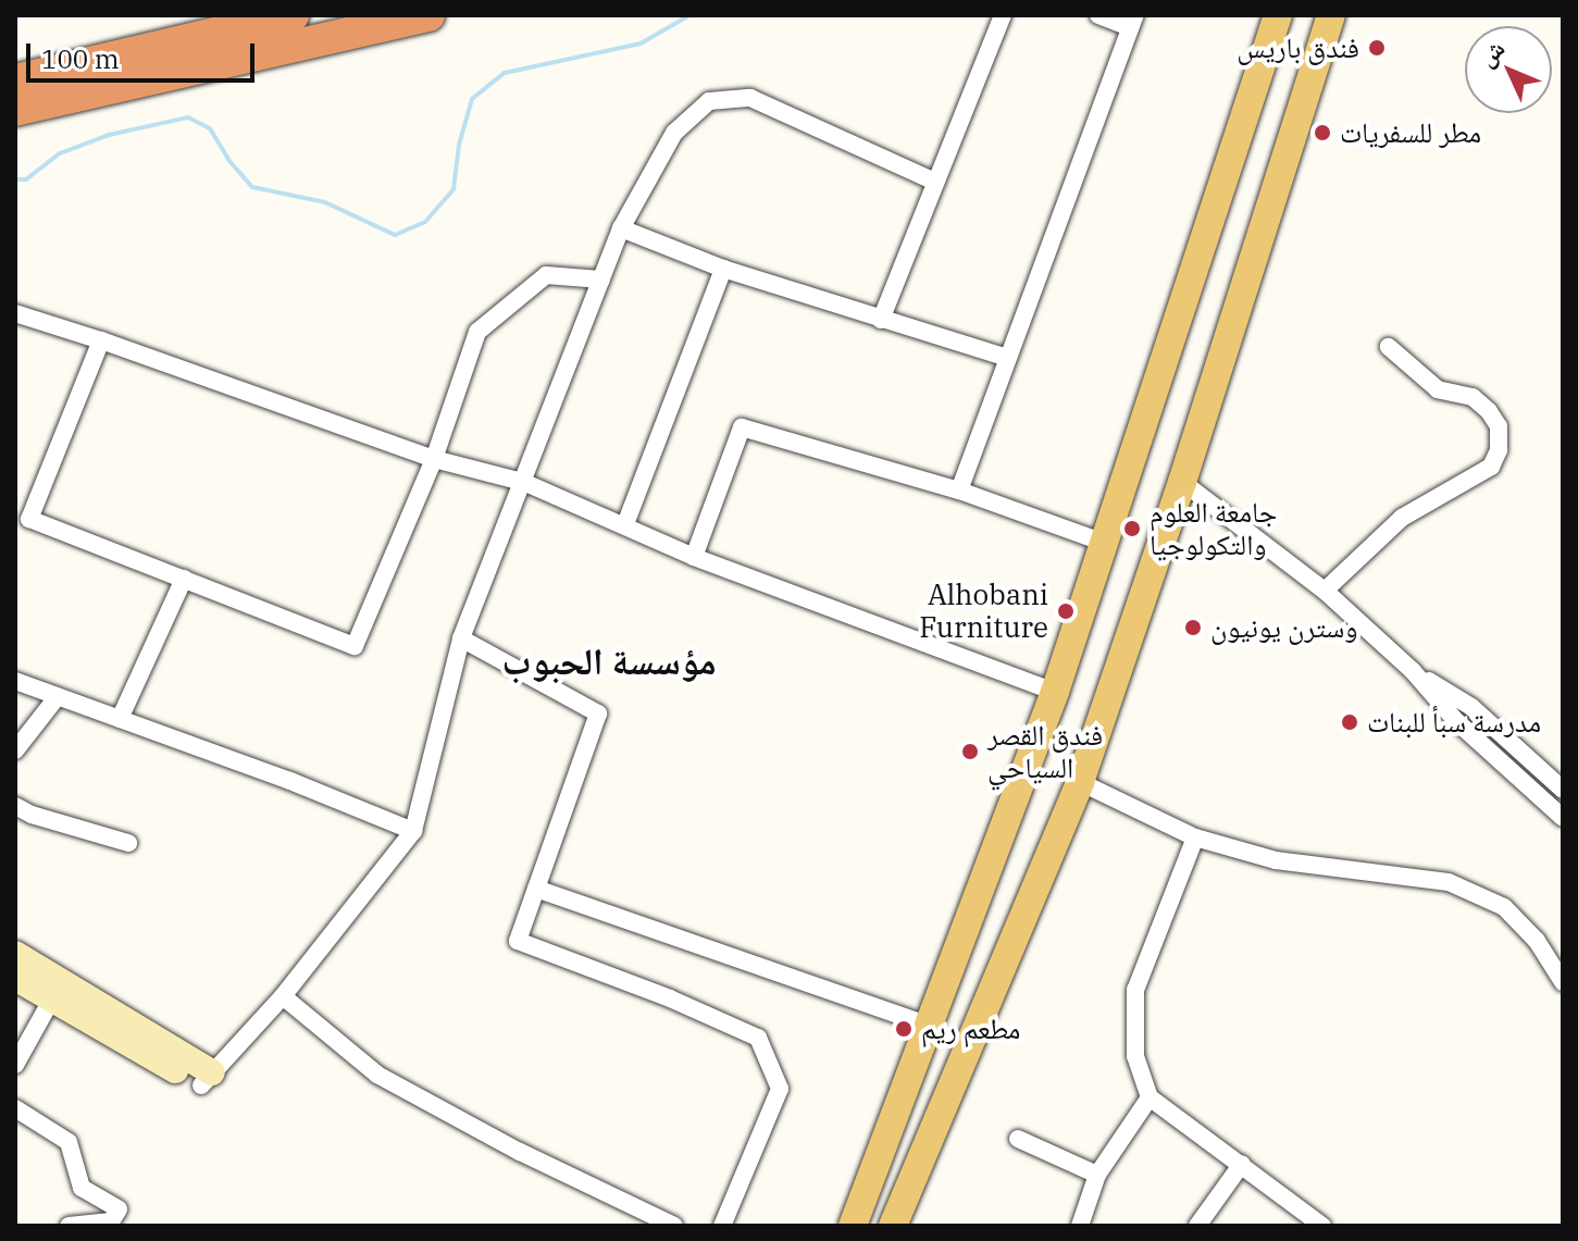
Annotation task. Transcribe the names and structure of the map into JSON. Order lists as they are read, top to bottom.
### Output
{
  "districts": ["مؤسسة الحبوب"],
  "places": [
    "فندق باريس",
    "مطر للسفريات",
    "جامعة العلوم والتكولوجيا",
    "Alhobani Furniture",
    "وسترن يونيون",
    "مدرسة سبأ للبنات",
    "فندق القصر السياحي",
    "مطعم ريم"
  ],
  "scale_bar": "100 m",
  "north": "top left"
}
